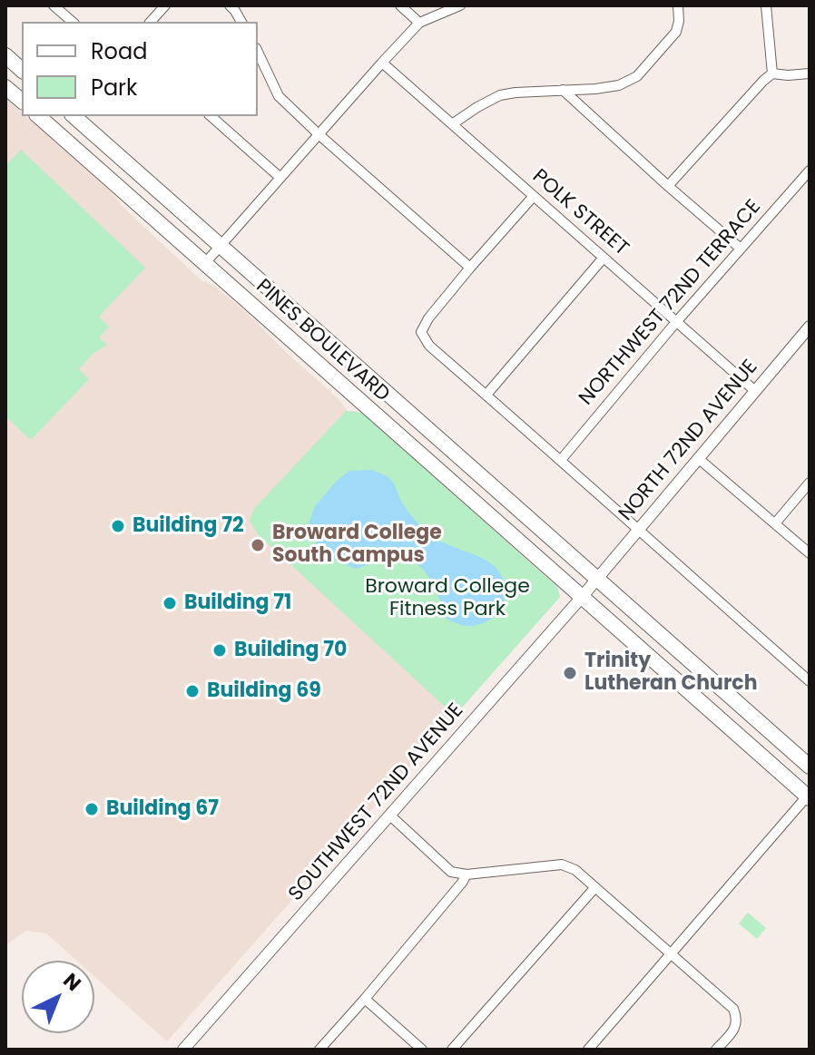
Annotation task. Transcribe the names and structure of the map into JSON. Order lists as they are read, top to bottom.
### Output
{
  "streets": {
    "highway": ["PINES BOULEVARD"],
    "street": [
      "POLK STREET",
      "NORTHWEST 72ND TERRACE",
      "NORTH 72ND AVENUE",
      "SOUTHWEST 72ND AVENUE"
    ]
  },
  "crossings": [
    ["POLK STREET", "NORTHWEST 72ND TERRACE"],
    ["POLK STREET", "NORTH 72ND AVENUE"],
    ["PINES BOULEVARD", "NORTH 72ND AVENUE"],
    ["PINES BOULEVARD", "SOUTHWEST 72ND AVENUE"],
    ["NORTH 72ND AVENUE", "SOUTHWEST 72ND AVENUE"]
  ],
  "parks": ["Broward College Fitness Park"],
  "places": [
    "Building 72",
    "Broward College South Campus",
    "Building 71",
    "Building 70",
    "Trinity Lutheran Church",
    "Building 69",
    "Building 67"
  ],
  "legend": ["Road", "Park"],
  "north": "top right"
}
